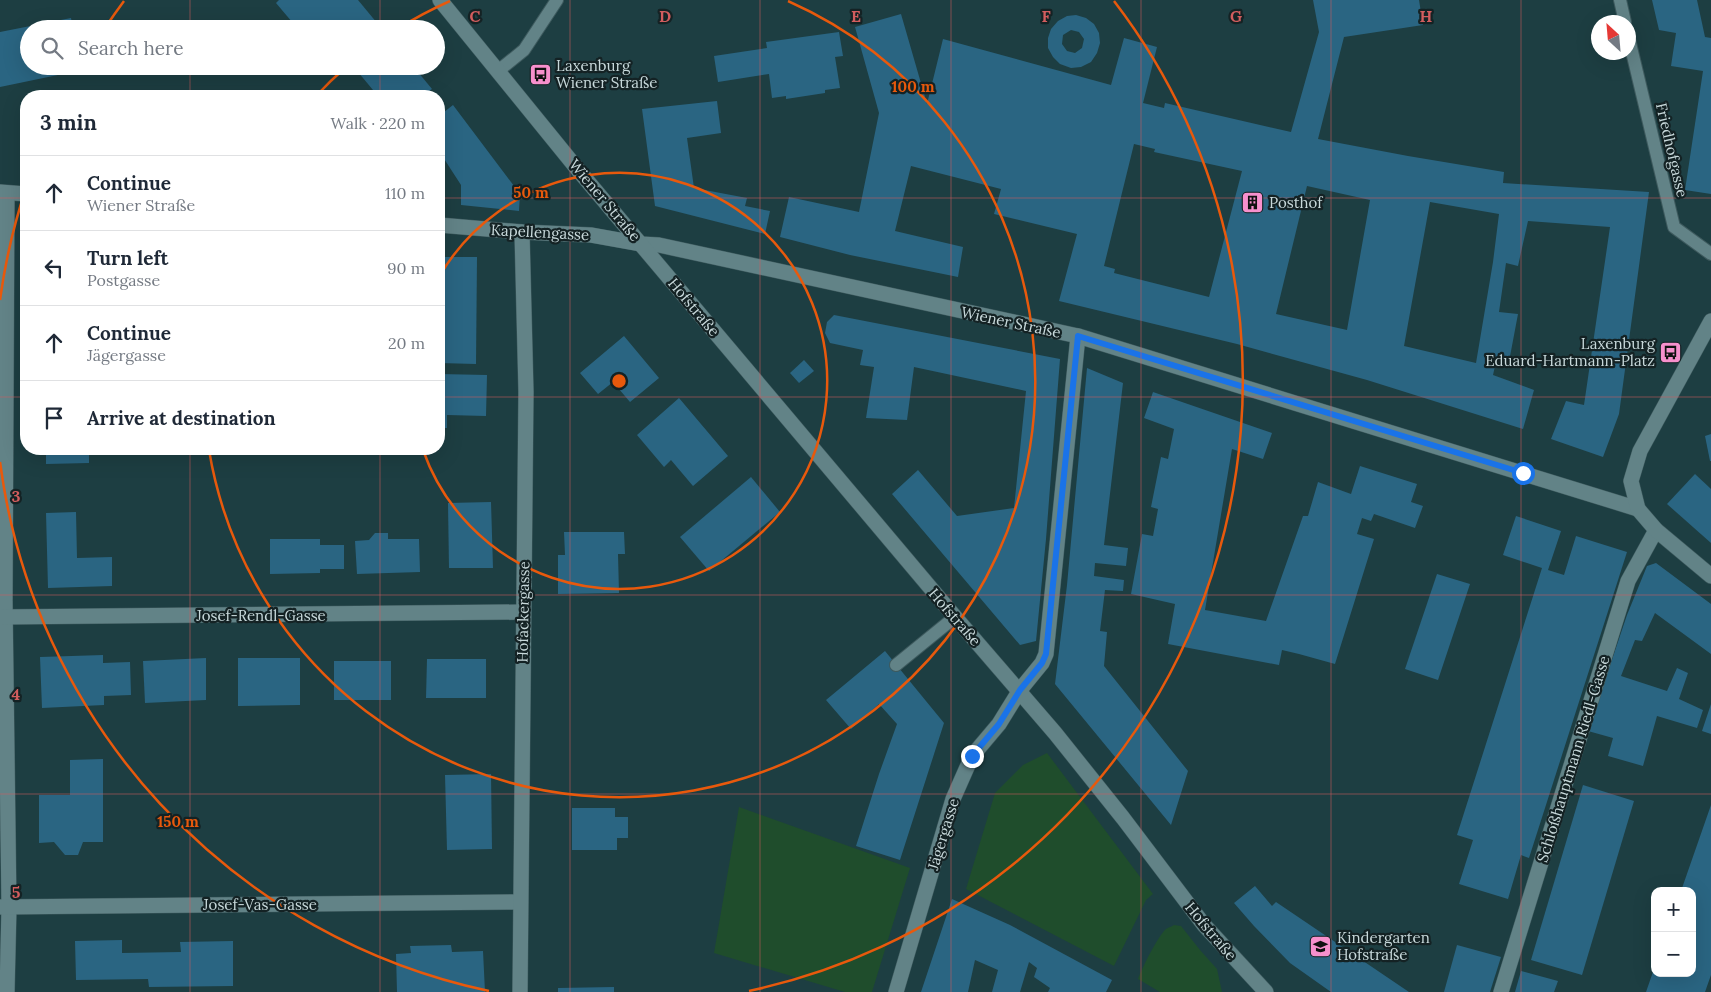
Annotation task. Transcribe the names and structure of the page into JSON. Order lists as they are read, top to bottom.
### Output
{
  "streets": {
    "street": [
      "Wiener Straße",
      "Kapellengasse",
      "Hofstraße",
      "Hofackergasse",
      "Josef-Rendl-Gasse",
      "Schloßhauptmann Riedl-Gasse",
      "Jägergasse",
      "Josef-Vas-Gasse"
    ],
    "lane": ["Friedhofgasse"]
  },
  "crossings": [
    ["Wiener Straße", "Kapellengasse"],
    ["Wiener Straße", "Hofstraße"],
    ["Wiener Straße", "Jägergasse"],
    ["Kapellengasse", "Hofstraße"],
    ["Kapellengasse", "Hofackergasse"],
    ["Hofstraße", "Jägergasse"],
    ["Hofackergasse", "Josef-Rendl-Gasse"],
    ["Hofackergasse", "Josef-Vas-Gasse"]
  ],
  "places": {
    "bus stop": ["Laxenburg Wiener Straße", "Laxenburg Eduard-Hartmann-Platz"],
    "building": ["Posthof"],
    "school or university": ["Kindergarten Hofstraße"]
  },
  "north": "top left",
  "page": {
    "search": "Search here",
    "heading": ["3 min", "Walk · 220 m"],
    "list": [
      ["Continue", "Wiener Straße", "110 m"],
      ["Turn left", "Postgasse", "90 m"],
      ["Continue", "Jägergasse", "20 m"],
      "Arrive at destination"
    ],
    "map_buttons": ["+", "−"]
  },
  "grid": {
    "columns": [
      "C",
      "D",
      "E",
      "F",
      "G",
      "H"
    ],
    "rows": ["3", "4", "5"]
  },
  "rings": ["100 m", "50 m", "150 m"]
}
